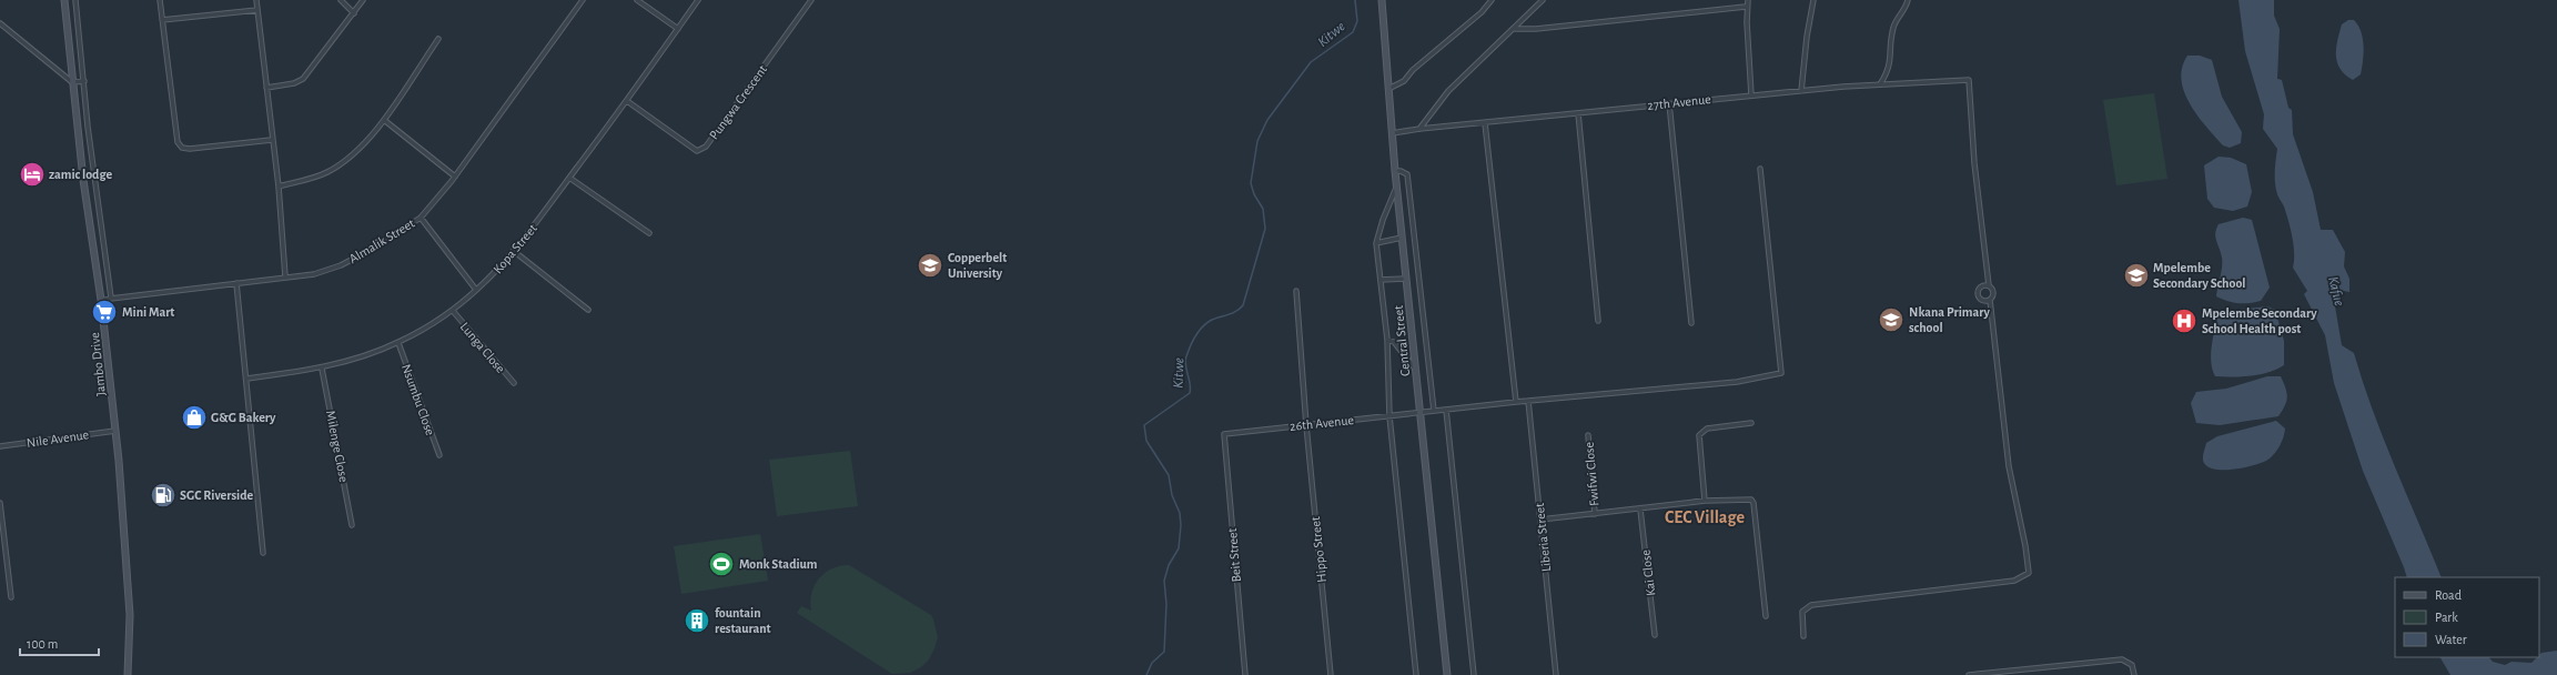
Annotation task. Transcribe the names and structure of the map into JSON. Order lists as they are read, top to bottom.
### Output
{
  "streets": {
    "street": [
      "Pungwa Crescent",
      "27th Avenue",
      "Almalik Street",
      "Kopa Street",
      "Central Street",
      "Lunga Close",
      "Jambo Drive",
      "Nsumbu Close",
      "26th Avenue",
      "Nile Avenue",
      "Milenge Close",
      "Fwifwi Close",
      "Liberia Street",
      "Hippo Street",
      "Beit Street",
      "Kai Close"
    ]
  },
  "crossings": [
    ["Pungwa Crescent", "Kopa Street"],
    ["27th Avenue", "Central Street"],
    ["Almalik Street", "Jambo Drive"],
    ["Kopa Street", "Lunga Close"],
    ["Kopa Street", "Nsumbu Close"],
    ["Kopa Street", "Milenge Close"],
    ["Central Street", "26th Avenue"],
    ["Jambo Drive", "Nile Avenue"],
    ["26th Avenue", "Liberia Street"],
    ["26th Avenue", "Hippo Street"],
    ["26th Avenue", "Beit Street"]
  ],
  "districts": ["CEC Village"],
  "water": ["Kitwe", "Kafue"],
  "places": {
    "hotel": ["zamic lodge"],
    "school or university": ["Copperbelt University", "Mpelembe Secondary School", "Nkana Primary school"],
    "supermarket": ["Mini Mart"],
    "hospital": ["Mpelembe Secondary School Health post"],
    "shop": ["G&G Bakery"],
    "fuel station": ["SGC Riverside"],
    "sports": ["Monk Stadium"],
    "building": ["fountain restaurant"]
  },
  "legend": ["Road", "Park", "Water"],
  "scale_bar": "100 m"
}
